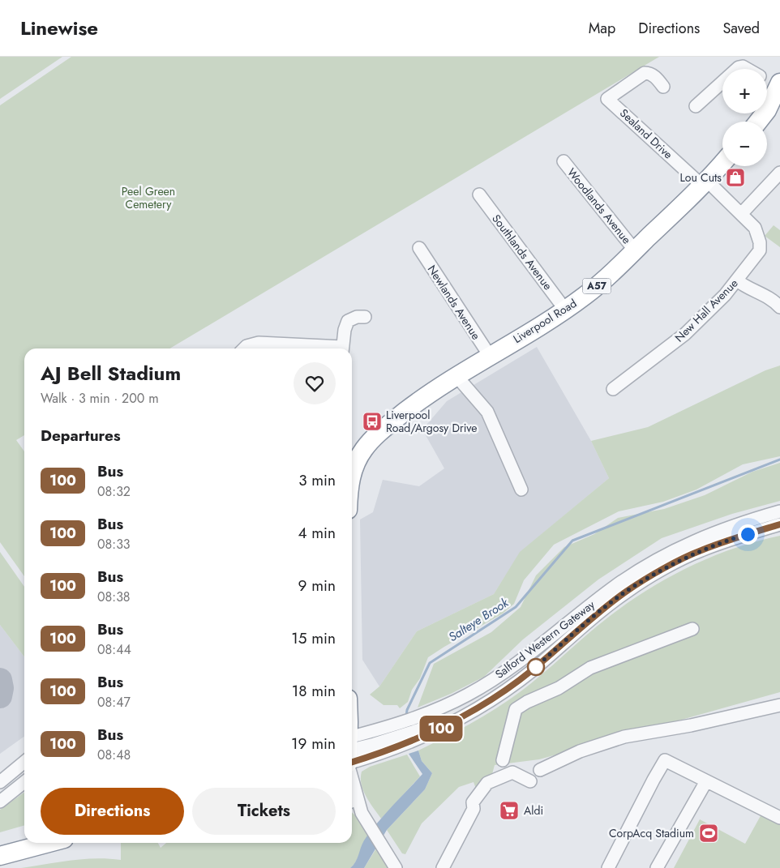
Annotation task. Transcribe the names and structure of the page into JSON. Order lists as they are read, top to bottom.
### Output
{
  "streets": {
    "highway": ["A57", "Liverpool Road"],
    "street": [
      "Sealand Drive",
      "Woodlands Avenue",
      "Southlands Avenue",
      "Newlands Avenue",
      "New Hall Avenue",
      "Salford Western Gateway"
    ]
  },
  "crossings": [
    ["Sealand Drive", "New Hall Avenue"],
    ["Sealand Drive", "Liverpool Road"],
    ["Woodlands Avenue", "Liverpool Road"],
    ["Southlands Avenue", "Liverpool Road"],
    ["Newlands Avenue", "Liverpool Road"],
    ["New Hall Avenue", "Liverpool Road"]
  ],
  "water": ["Salteye Brook"],
  "parks": ["Peel Green Cemetery"],
  "places": {
    "shop": ["Lou Cuts"],
    "bus stop": ["Liverpool Road/Argosy Drive"],
    "supermarket": ["Aldi"],
    "sports": ["CorpAcq Stadium"]
  },
  "lines": ["bus line 100"],
  "page": {
    "header": "Linewise",
    "nav": ["Map", "Directions", "Saved"],
    "on_map": "100",
    "map_buttons": ["+", "−"],
    "heading": [
      ["AJ Bell Stadium", "Walk · 3 min · 200 m"],
      "Departures"
    ],
    "list": [
      {
        "mark": "100",
        "name": "Bus",
        "note": "08:32",
        "value": "3 min"
      },
      {
        "mark": "100",
        "name": "Bus",
        "note": "08:33",
        "value": "4 min"
      },
      {
        "mark": "100",
        "name": "Bus",
        "note": "08:38",
        "value": "9 min"
      },
      {
        "mark": "100",
        "name": "Bus",
        "note": "08:44",
        "value": "15 min"
      },
      {
        "mark": "100",
        "name": "Bus",
        "note": "08:47",
        "value": "18 min"
      },
      {
        "mark": "100",
        "name": "Bus",
        "note": "08:48",
        "value": "19 min"
      }
    ],
    "buttons": ["Directions", "Tickets"]
  }
}
